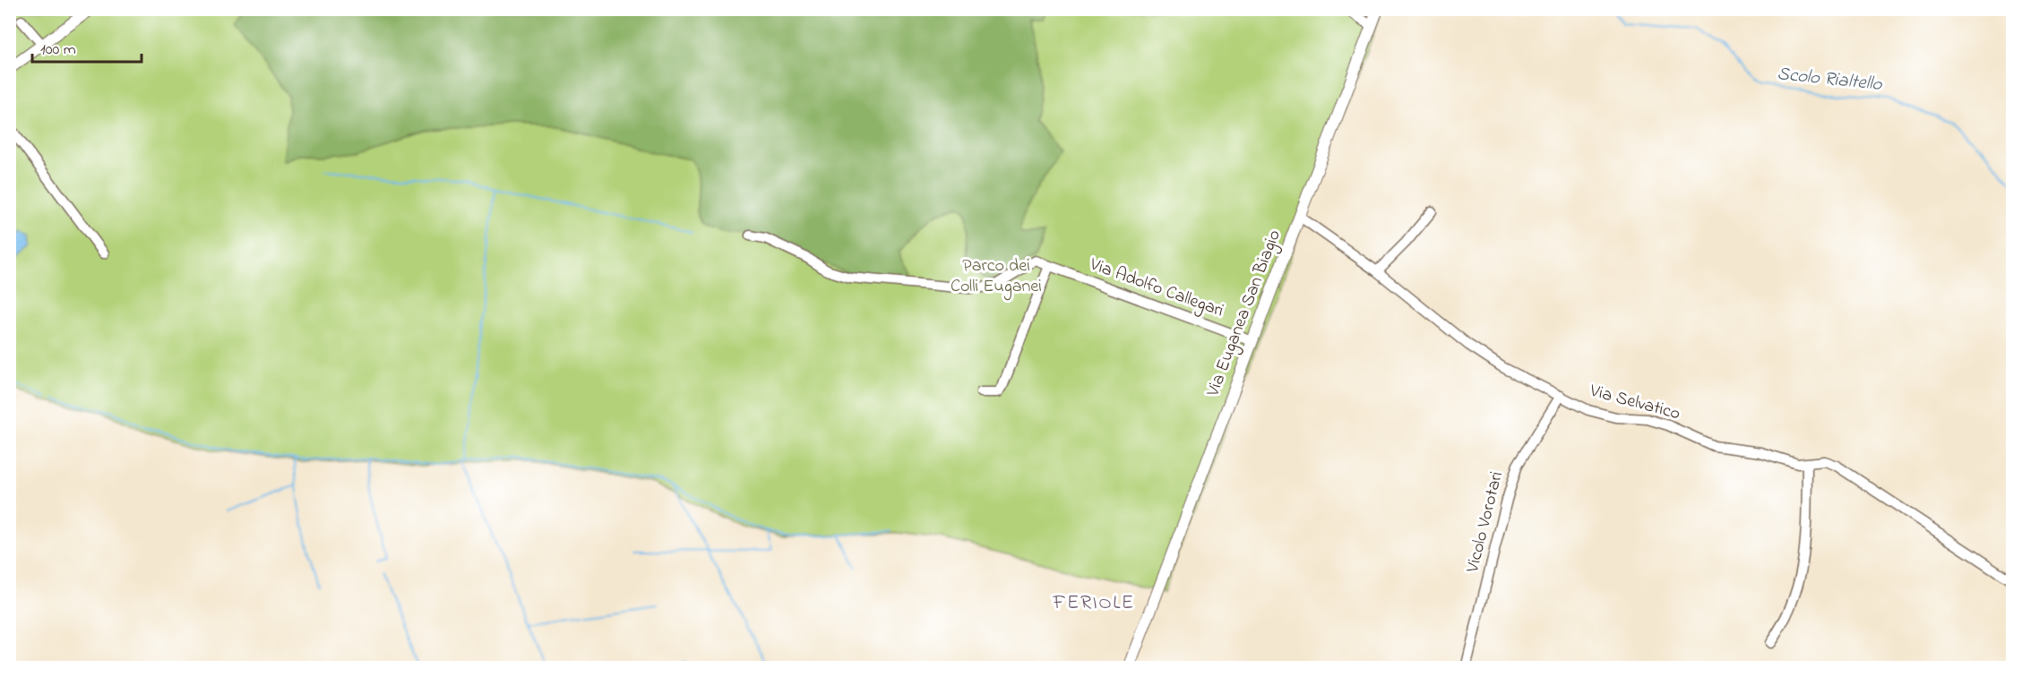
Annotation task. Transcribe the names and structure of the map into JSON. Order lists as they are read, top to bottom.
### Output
{
  "streets": {
    "main road": ["Via Euganea San Biagio"],
    "street": ["Via Adolfo Callegari", "Via Selvatico", "Vicolo Vorotari"]
  },
  "crossings": [
    ["Via Adolfo Callegari", "Via Euganea San Biagio"],
    ["Via Euganea San Biagio", "Via Selvatico"],
    ["Via Selvatico", "Vicolo Vorotari"]
  ],
  "districts": ["FERIOLE"],
  "water": ["Scolo Rialtello"],
  "parks": ["Parco dei Colli Euganei"],
  "scale_bar": "100 m"
}
